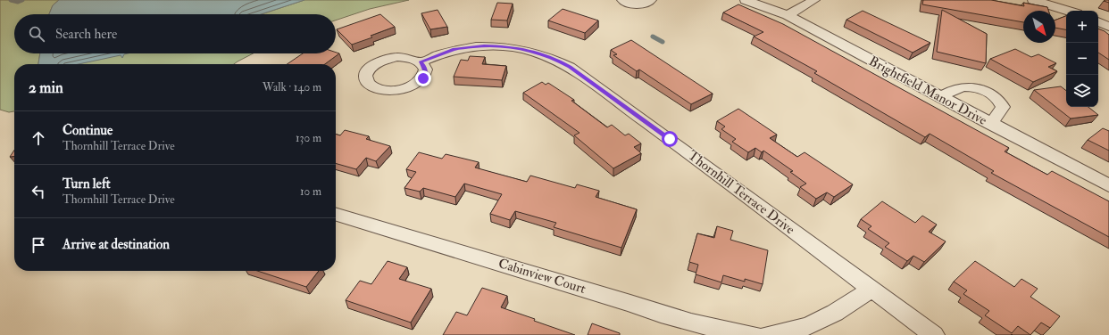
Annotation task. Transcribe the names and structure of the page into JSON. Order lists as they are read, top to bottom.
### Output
{
  "streets": {
    "street": ["Brightfield Manor Drive", "Thornhill Terrace Drive", "Cabinview Court"]
  },
  "north": "bottom right",
  "page": {
    "map_buttons": ["+", "−"],
    "search": "Search here",
    "heading": ["2 min", "Walk · 140 m"],
    "list": [
      ["Continue", "Thornhill Terrace Drive", "130 m"],
      ["Turn left", "Thornhill Terrace Drive", "10 m"],
      "Arrive at destination"
    ]
  }
}
